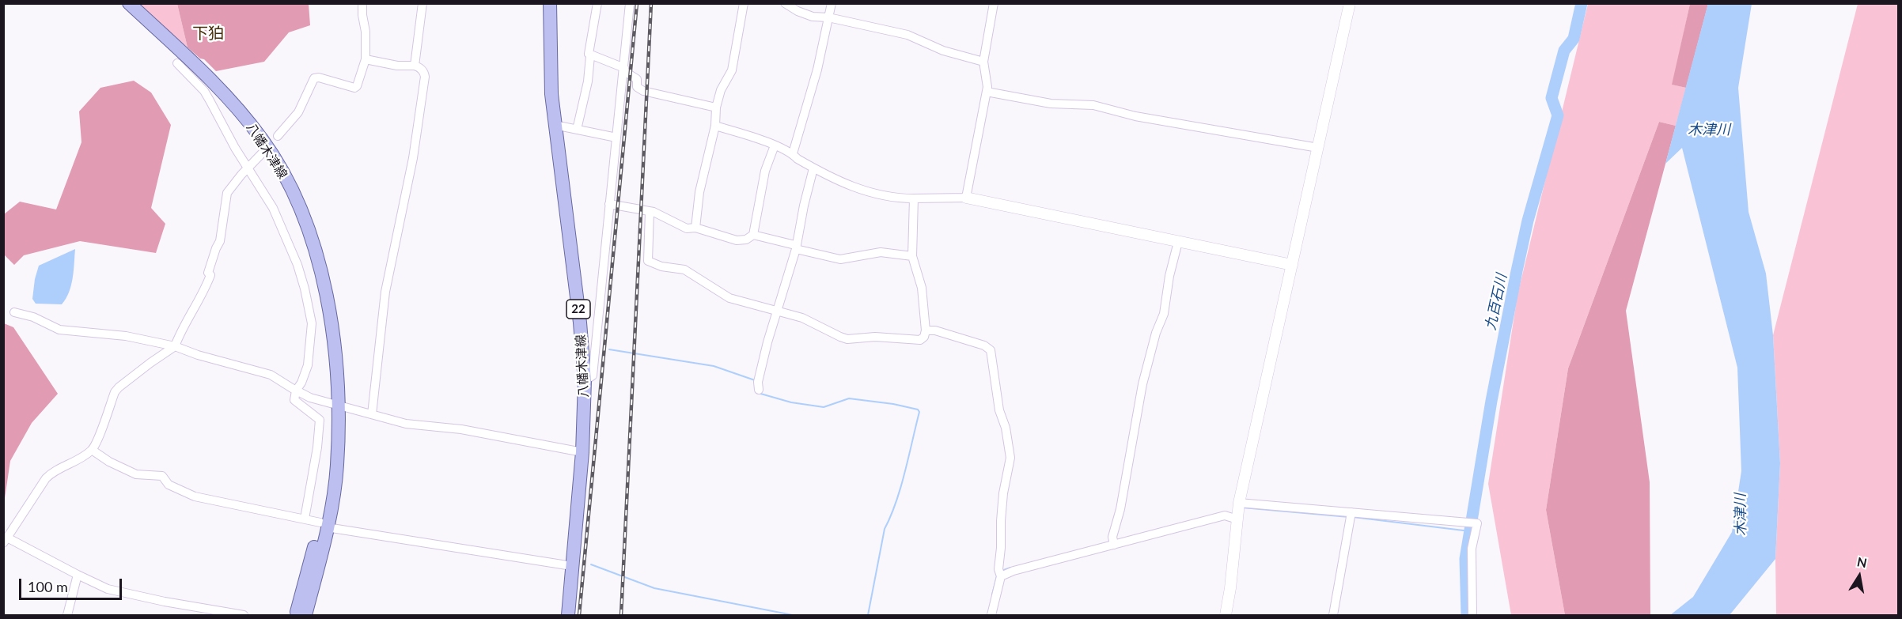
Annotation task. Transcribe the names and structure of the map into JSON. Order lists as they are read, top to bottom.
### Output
{
  "streets": {
    "main road": ["八幡木津線", "22"]
  },
  "districts": ["下狛"],
  "water": ["木津川", "九百石川"],
  "scale_bar": "100 m",
  "north": "top"
}
